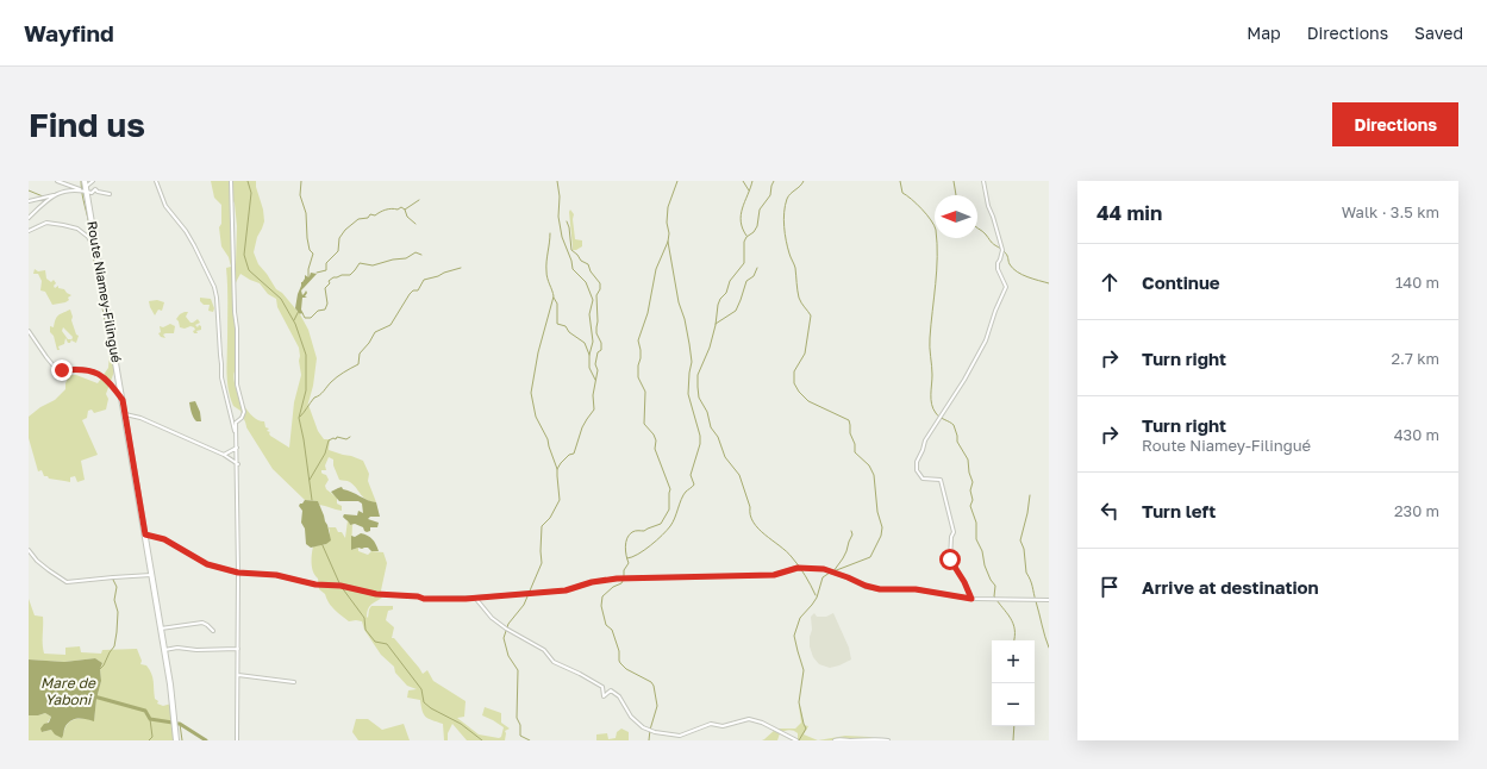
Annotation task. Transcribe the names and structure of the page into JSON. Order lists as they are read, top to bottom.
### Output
{
  "streets": {
    "main road": ["Route Niamey-Filingué"]
  },
  "water": ["Mare de Yaboni"],
  "north": "left",
  "page": {
    "header": "Wayfind",
    "nav": ["Map", "Directions", "Saved"],
    "buttons": "Directions",
    "title": "Find us",
    "heading": ["44 min", "Walk · 3.5 km"],
    "list": [
      ["Continue", "140 m"],
      ["Turn right", "2.7 km"],
      ["Turn right", "Route Niamey-Filingué", "430 m"],
      ["Turn left", "230 m"],
      "Arrive at destination"
    ],
    "map_buttons": ["+", "−"]
  }
}
